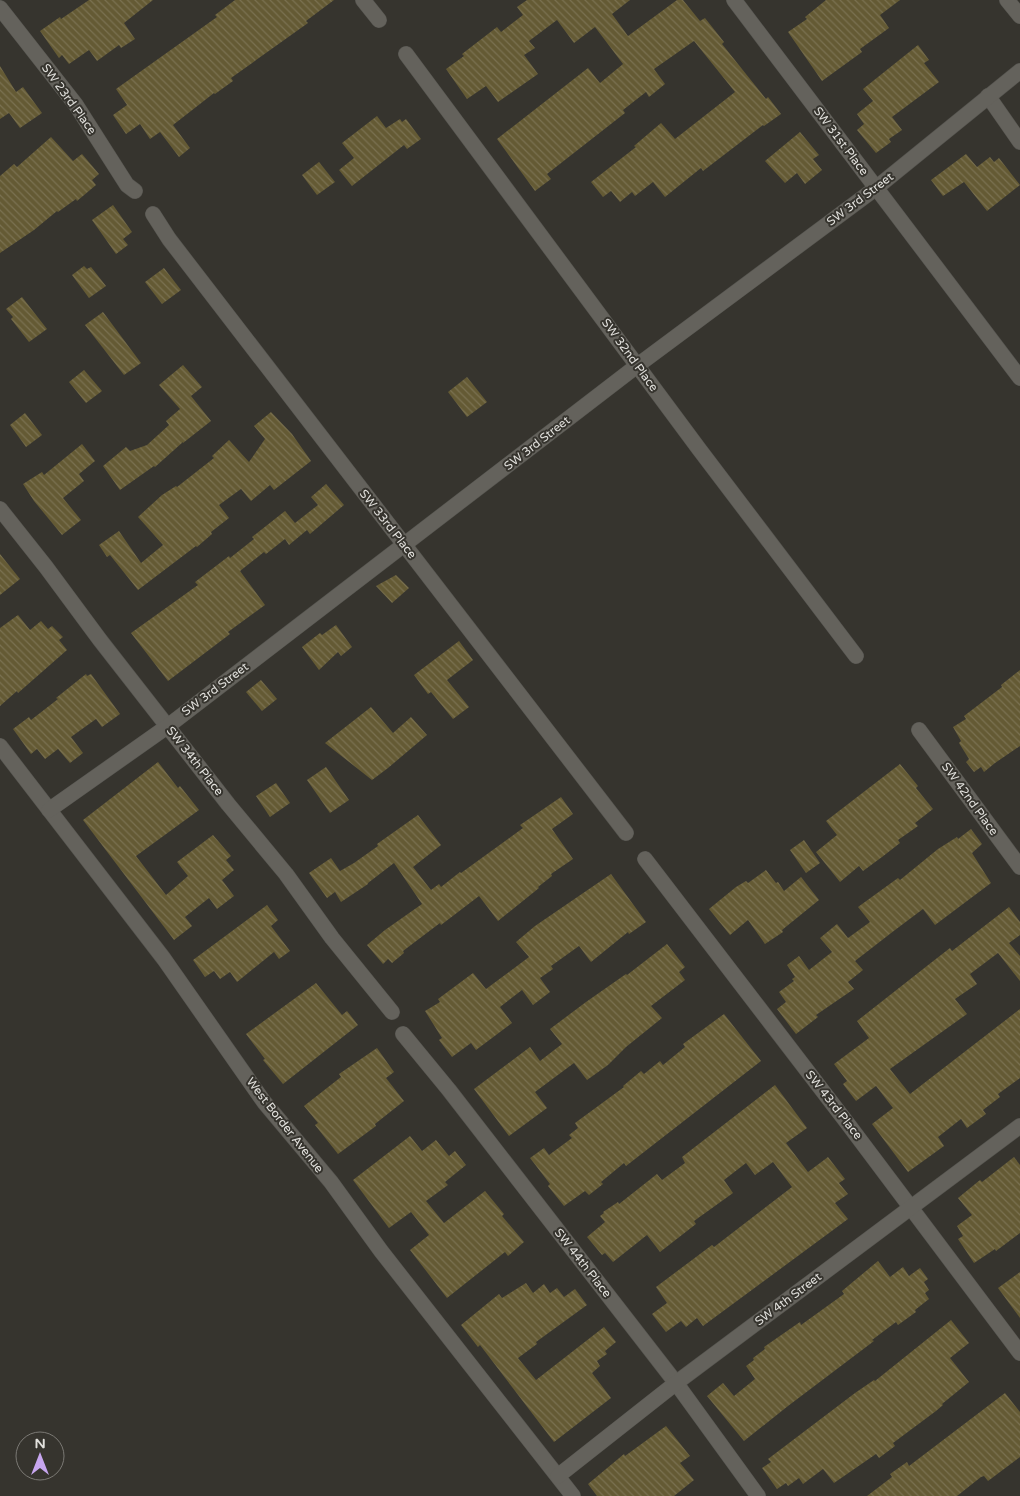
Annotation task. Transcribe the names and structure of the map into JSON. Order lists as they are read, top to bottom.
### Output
{
  "streets": {
    "street": [
      "SW 23rd Place",
      "SW 31st Place",
      "SW 3rd Street",
      "SW 32nd Place",
      "SW 33rd Place",
      "SW 34th Place",
      "SW 42nd Place",
      "SW 43rd Place",
      "West Border Avenue",
      "SW 44th Place",
      "SW 4th Street"
    ]
  },
  "crossings": [
    ["SW 31st Place", "SW 3rd Street"],
    ["SW 3rd Street", "SW 32nd Place"],
    ["SW 3rd Street", "SW 33rd Place"],
    ["SW 3rd Street", "SW 34th Place"],
    ["SW 3rd Street", "West Border Avenue"],
    ["SW 43rd Place", "SW 4th Street"],
    ["West Border Avenue", "SW 4th Street"],
    ["SW 44th Place", "SW 4th Street"]
  ],
  "north": "top"
}
